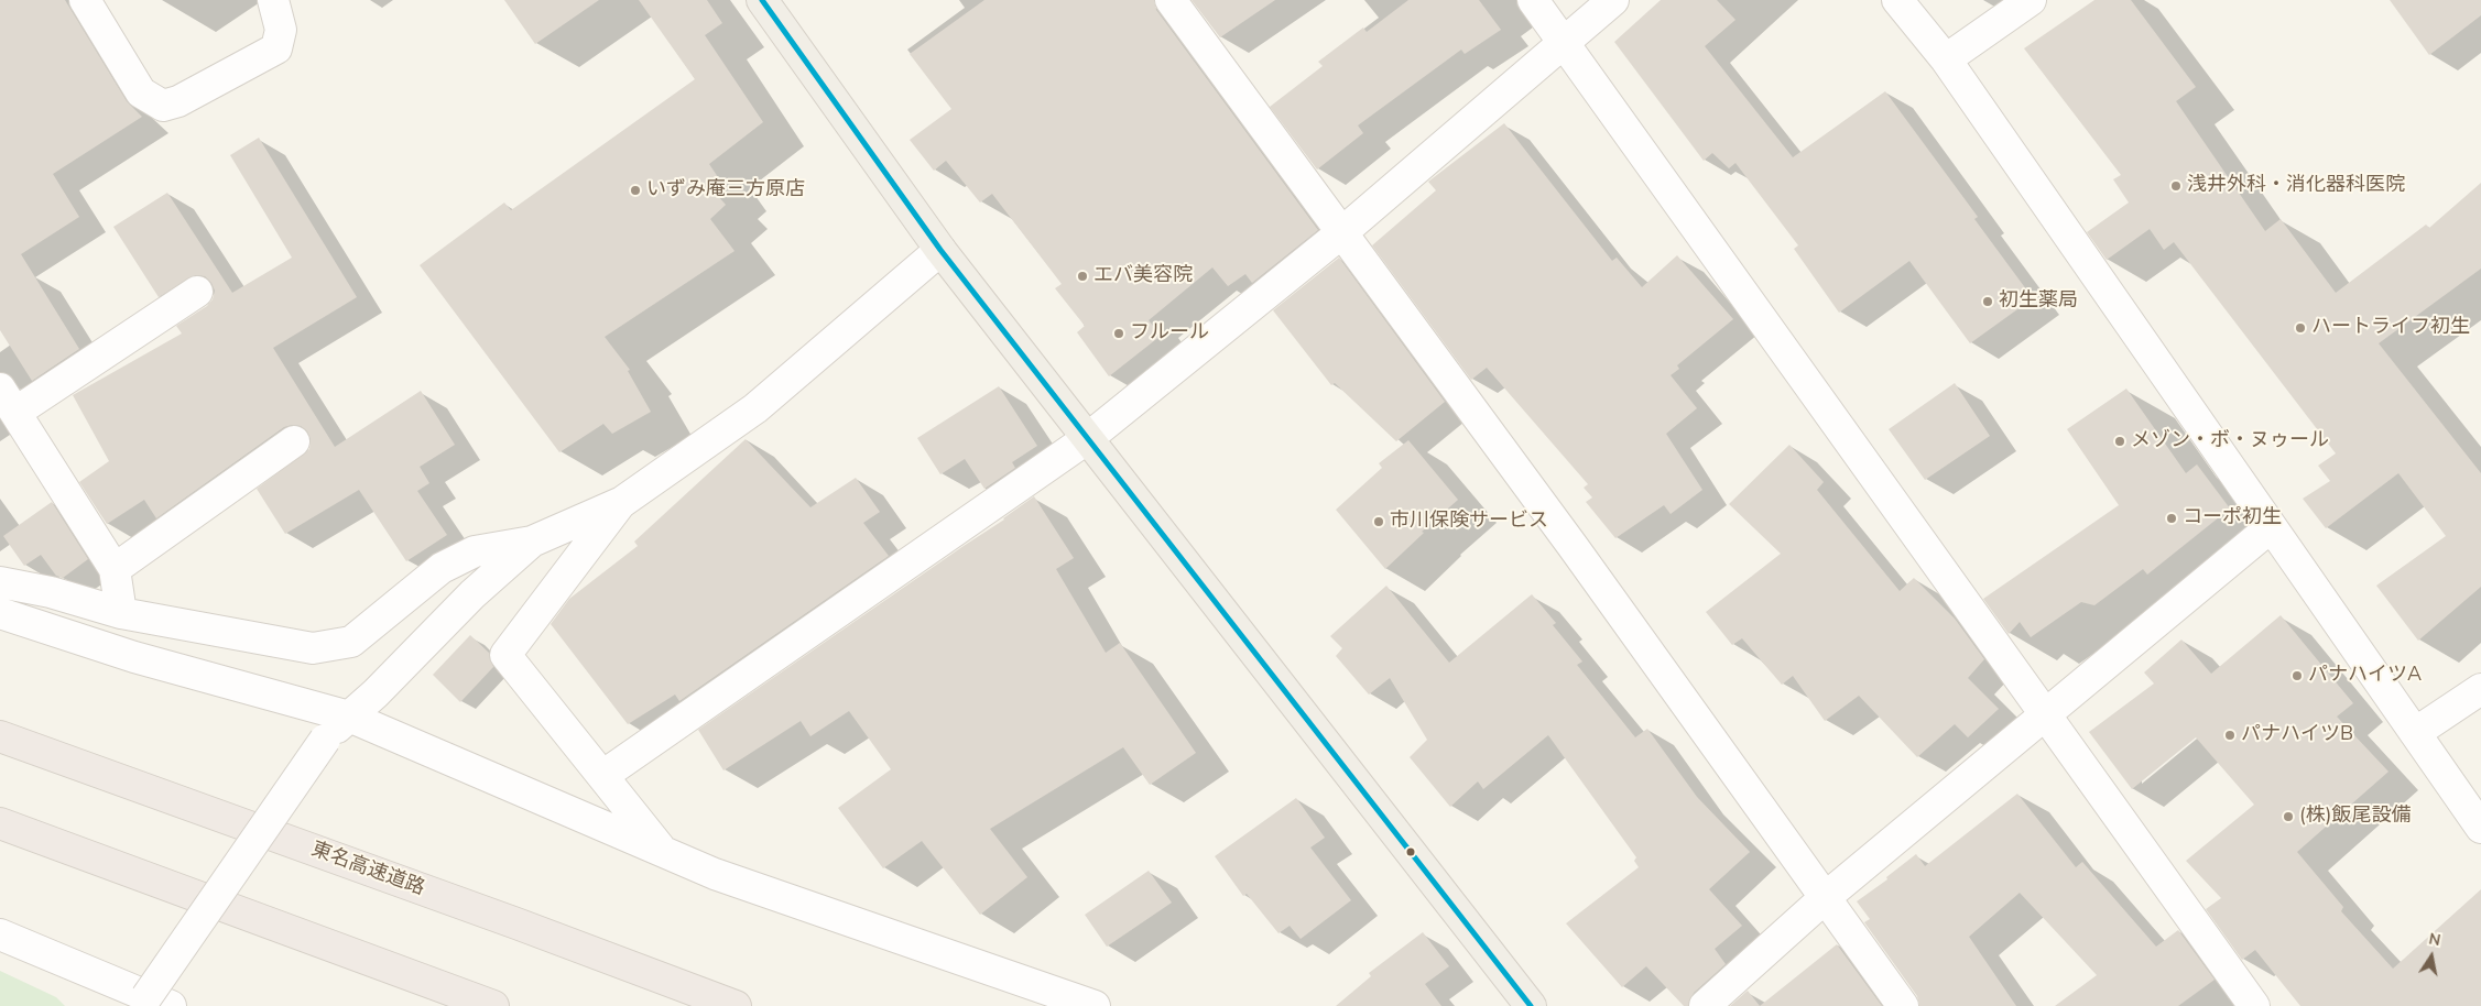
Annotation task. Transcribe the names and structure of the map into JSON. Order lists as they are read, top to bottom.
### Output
{
  "streets": {
    "highway": ["東名高速道路"]
  },
  "places": [
    "浅井外科・消化器科医院",
    "いずみ庵三方原店",
    "エバ美容院",
    "初生薬局",
    "ハートライフ初生",
    "フルール",
    "メゾン・ボ・ヌゥール",
    "コーポ初生",
    "市川保険サービス",
    "パナハイツA",
    "パナハイツB",
    "(株)飯尾設備"
  ],
  "north": "top"
}
